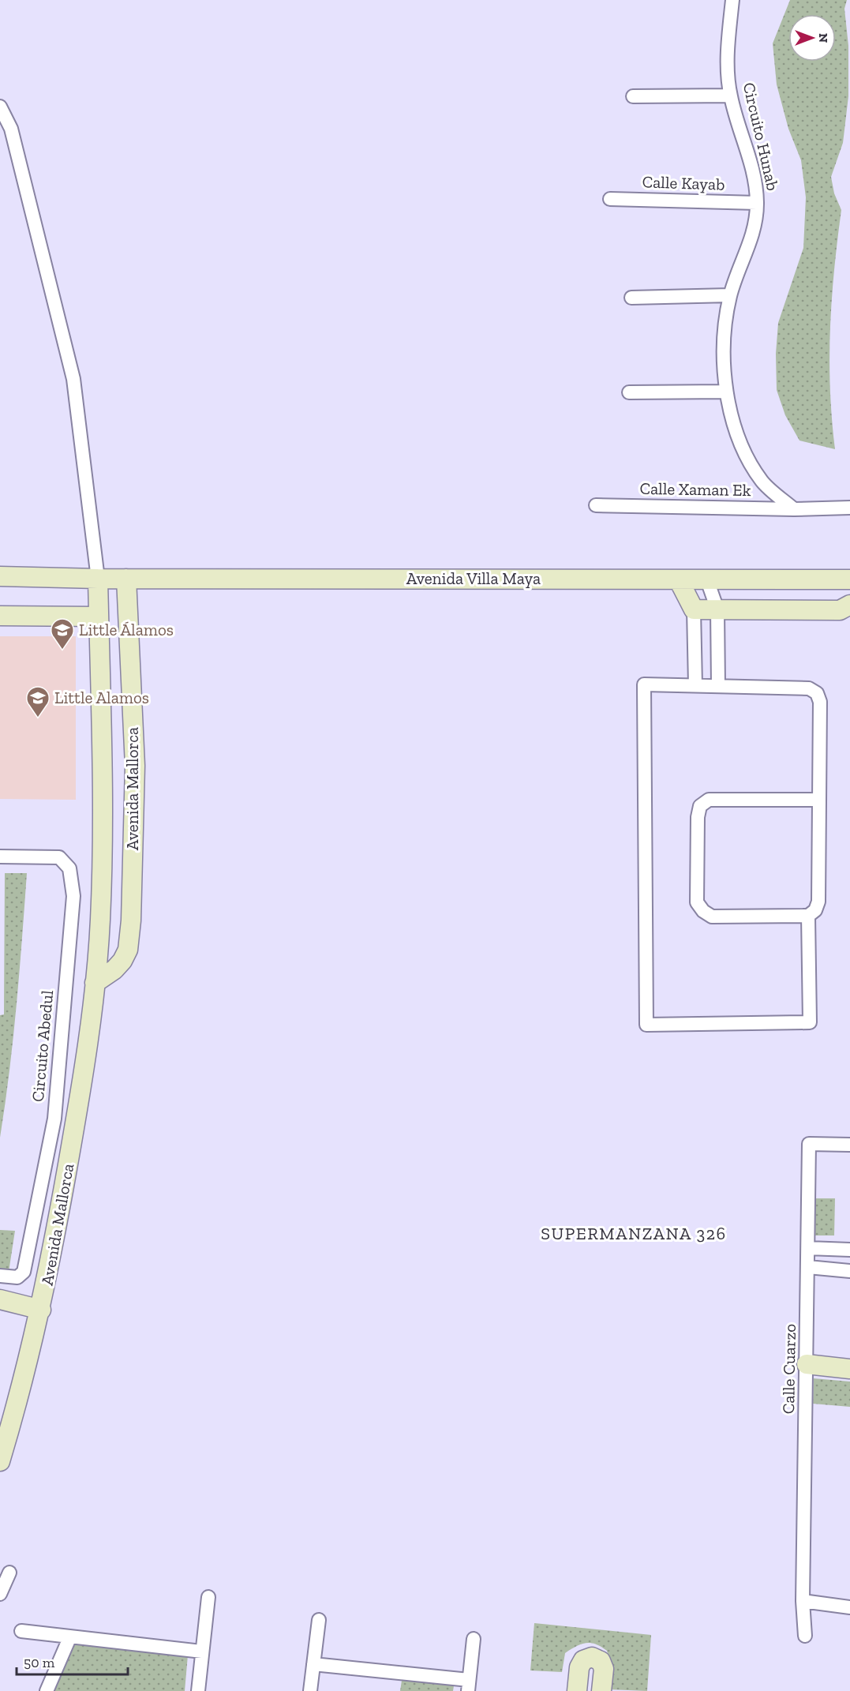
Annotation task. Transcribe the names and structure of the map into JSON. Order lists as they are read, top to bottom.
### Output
{
  "streets": {
    "main road": ["Avenida Villa Maya", "Avenida Mallorca"],
    "street": [
      "Circuito Hunab",
      "Calle Kayab",
      "Calle Xaman Ek",
      "Circuito Abedul",
      "Calle Cuarzo"
    ]
  },
  "crossings": [
    ["Circuito Hunab", "Calle Kayab"],
    ["Circuito Hunab", "Calle Xaman Ek"],
    ["Avenida Villa Maya", "Avenida Mallorca"]
  ],
  "districts": ["SUPERMANZANA 326"],
  "places": {
    "school or university": ["Little Álamos", "Little Alamos"]
  },
  "scale_bar": "50 m",
  "north": "right"
}
